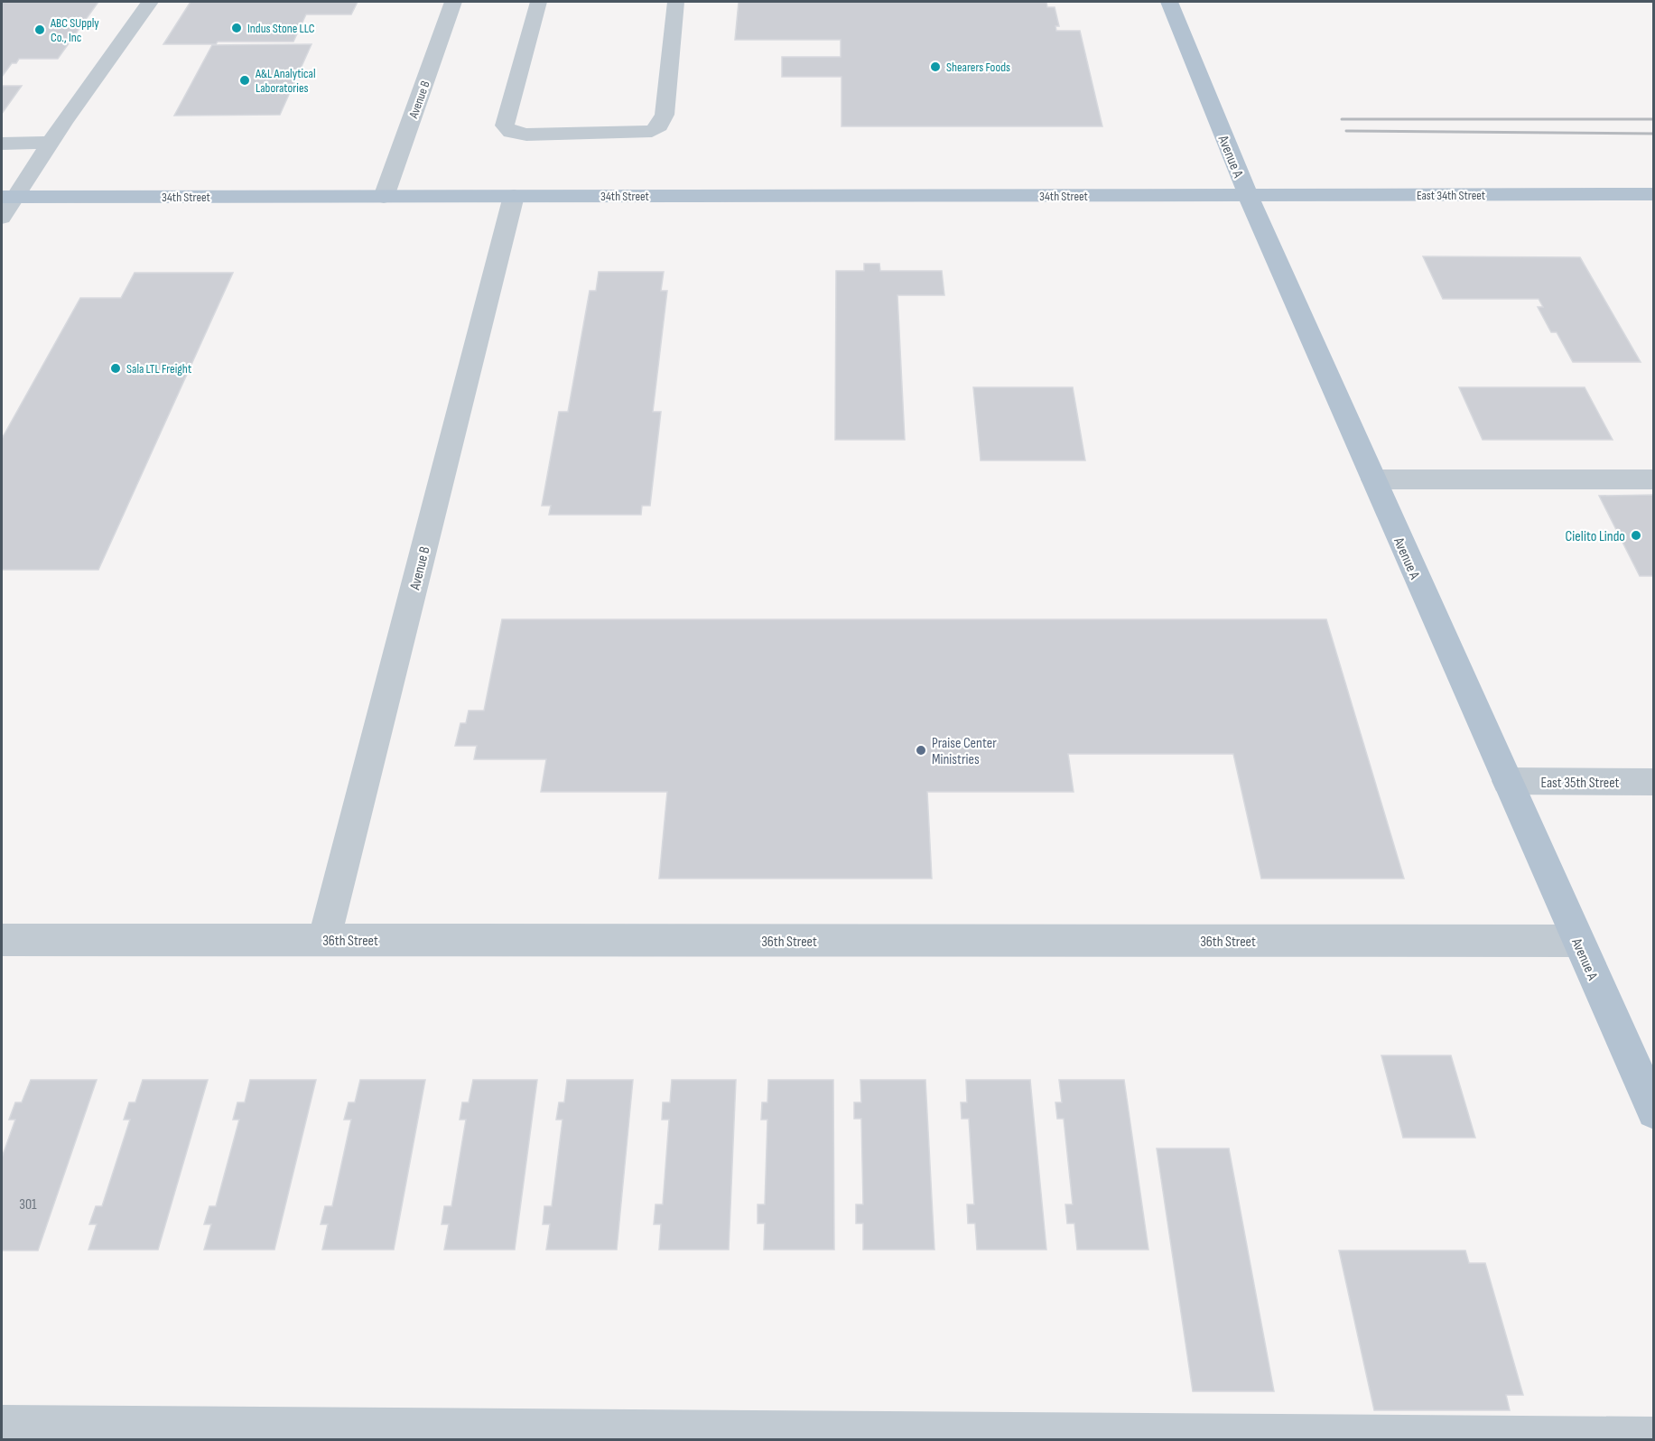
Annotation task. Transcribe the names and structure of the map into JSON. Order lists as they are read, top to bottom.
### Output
{
  "streets": {
    "main road": ["Avenue A", "East 34th Street", "34th Street"],
    "street": ["Avenue B", "East 35th Street", "36th Street"]
  },
  "crossings": [
    ["Avenue B", "34th Street"],
    ["Avenue B", "36th Street"],
    ["Avenue A", "East 34th Street"],
    ["Avenue A", "34th Street"],
    ["Avenue A", "East 35th Street"],
    ["Avenue A", "36th Street"],
    ["East 34th Street", "34th Street"]
  ],
  "places": [
    "Indus Stone LLC",
    "ABC SUpply Co., Inc",
    "Shearers Foods",
    "A&L Analytical Laboratories",
    "Sala LTL Freight",
    "Cielito Lindo",
    "Praise Center Ministries"
  ],
  "house_numbers": ["301"]
}
